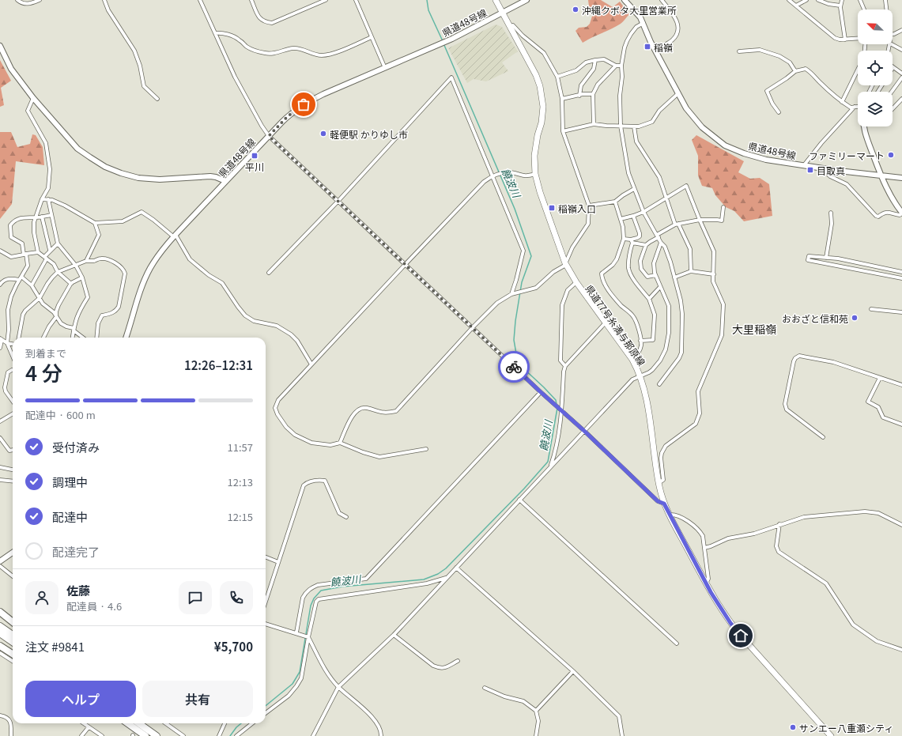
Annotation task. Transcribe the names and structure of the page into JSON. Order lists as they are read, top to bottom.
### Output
{
  "streets": {
    "main road": ["県道48号線", "県道77号糸満与那原線"]
  },
  "crossings": [
    ["県道48号線", "県道77号糸満与那原線"]
  ],
  "districts": ["大里稲嶺"],
  "water": ["饒波川"],
  "places": {
    "other": [
      "沖縄クボタ大里営業所",
      "軽便駅 かりゆし市",
      "ファミリーマート",
      "おおざと信和苑",
      "サンエー八重瀬シティ"
    ],
    "transit": [
      "稲嶺",
      "平川",
      "目取真",
      "稲嶺入口"
    ]
  },
  "north": "top left",
  "page": {
    "heading": ["4 分", "到着まで", "12:26–12:31"],
    "panel": [
      "佐藤",
      "配達員 · 4.6",
      "注文 #9841",
      "¥5,700"
    ],
    "bar": "配達中 · 600 m",
    "list": [
      ["受付済み", "11:57"],
      ["調理中", "12:13"],
      ["配達中", "12:15"],
      "配達完了"
    ],
    "buttons": ["ヘルプ", "共有"]
  }
}
